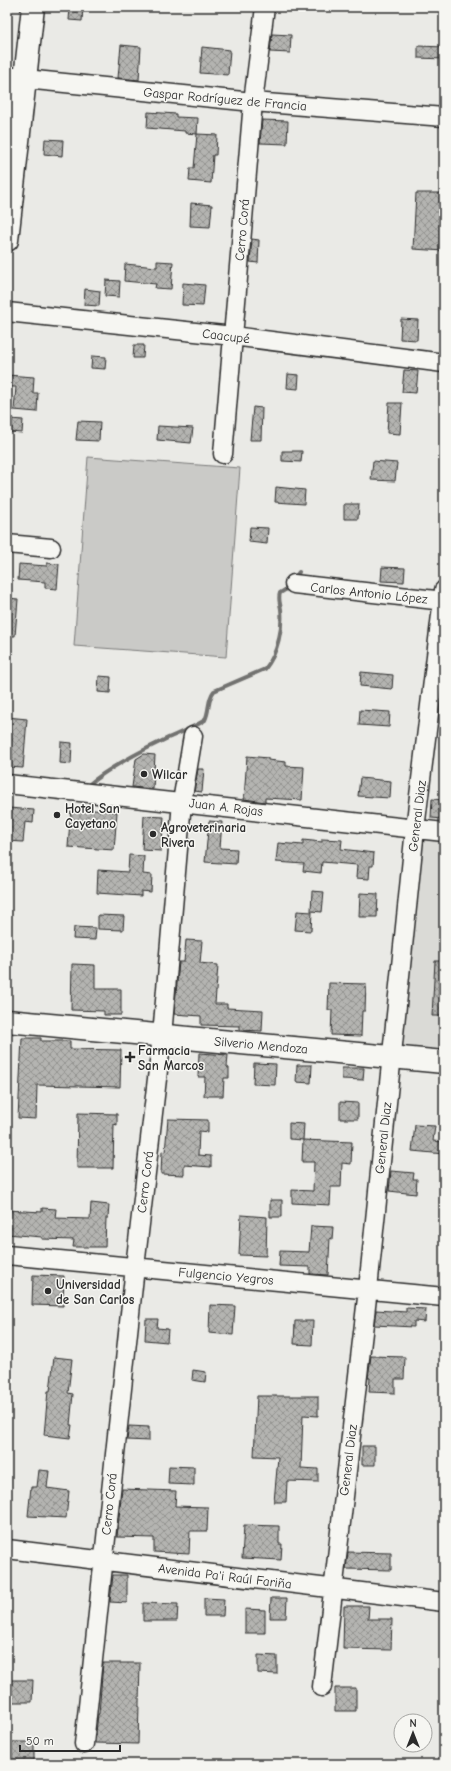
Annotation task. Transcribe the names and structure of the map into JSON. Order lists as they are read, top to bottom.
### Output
{
  "streets": {
    "main road": ["Silverio Mendoza"],
    "street": [
      "Gaspar Rodríguez de Francia",
      "Cerro Corá",
      "Caacupé",
      "Carlos Antonio López",
      "Juan A. Rojas",
      "General Diaz",
      "Fulgencio Yegros",
      "Avenida Pa'i Raúl Fariña"
    ]
  },
  "crossings": [
    ["Gaspar Rodríguez de Francia", "Cerro Corá"],
    ["Cerro Corá", "Caacupé"],
    ["Cerro Corá", "Juan A. Rojas"],
    ["Cerro Corá", "Silverio Mendoza"],
    ["Cerro Corá", "Fulgencio Yegros"],
    ["Cerro Corá", "Avenida Pa'i Raúl Fariña"],
    ["Carlos Antonio López", "General Diaz"],
    ["Juan A. Rojas", "General Diaz"],
    ["General Diaz", "Silverio Mendoza"],
    ["General Diaz", "Fulgencio Yegros"],
    ["General Diaz", "Avenida Pa'i Raúl Fariña"]
  ],
  "places": {
    "other": [
      "Wilcar",
      "Hotel San Cayetano",
      "Agroveterinaria Rivera",
      "Universidad de San Carlos"
    ],
    "health": ["Farmacia San Marcos"]
  },
  "scale_bar": "50 m",
  "north": "top"
}
